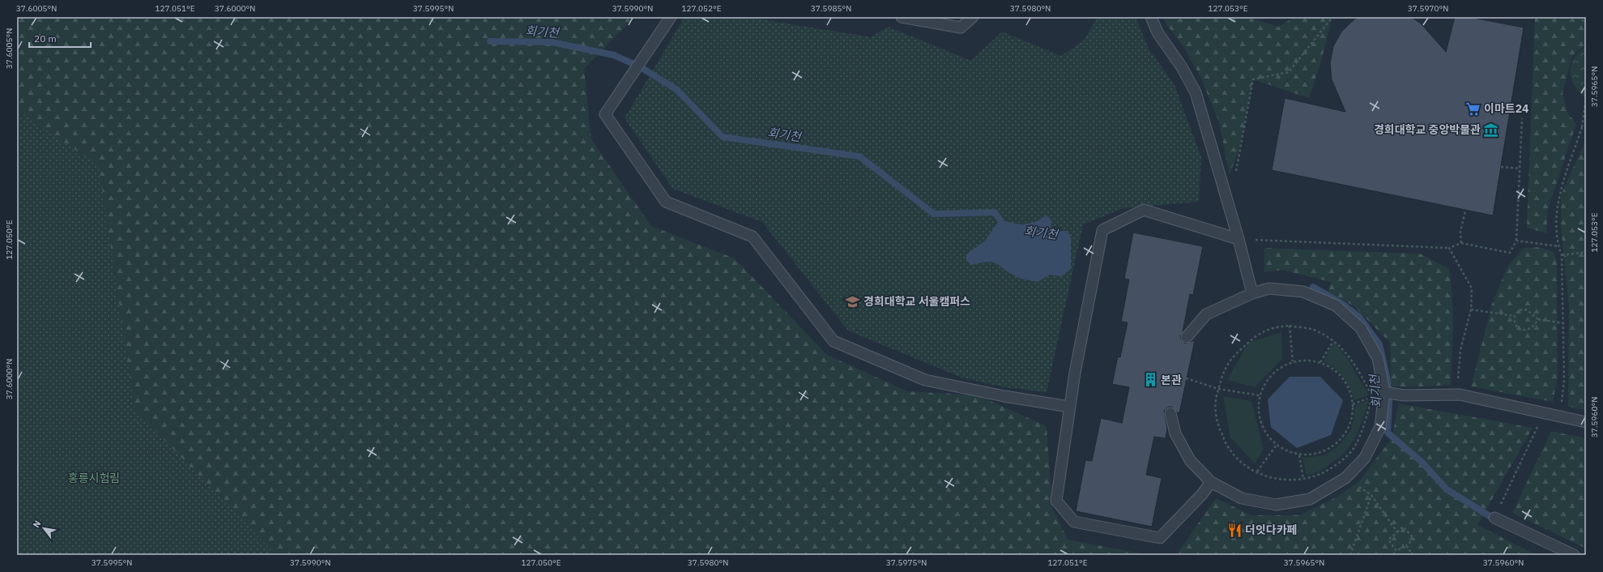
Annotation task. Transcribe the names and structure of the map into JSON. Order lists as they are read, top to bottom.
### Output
{
  "water": ["회기천"],
  "parks": ["홍릉시험림"],
  "places": {
    "supermarket": ["이마트24"],
    "museum": ["경희대학교 중앙박물관"],
    "school or university": ["경희대학교 서울캠퍼스"],
    "building": ["본관"],
    "restaurant": ["더잇다카페"]
  },
  "scale_bar": "20 m",
  "north": "top left",
  "coordinates": [
    "37.6005°N",
    "127.051°E",
    "37.6000°N",
    "37.5995°N",
    "37.5990°N",
    "127.052°E",
    "37.5985°N",
    "37.5980°N",
    "127.053°E",
    "37.5970°N",
    "37.5965°N",
    "127.050°E",
    "37.5960°N",
    "37.5975°N"
  ]
}
